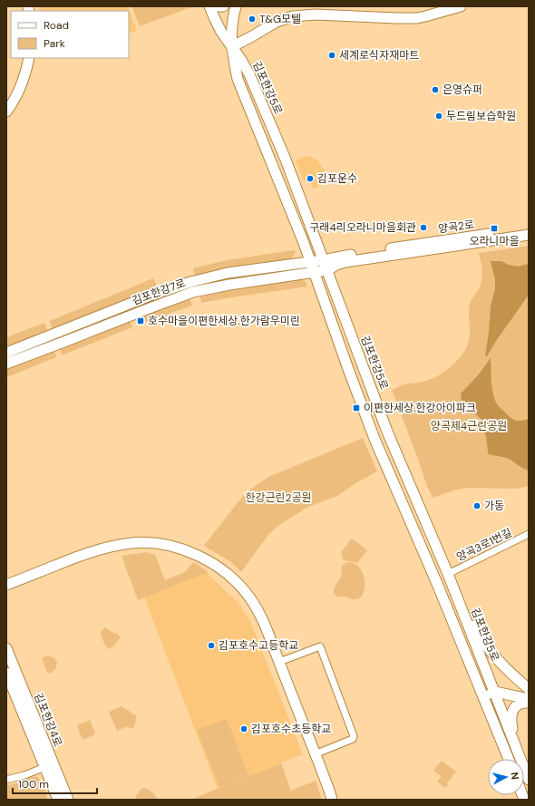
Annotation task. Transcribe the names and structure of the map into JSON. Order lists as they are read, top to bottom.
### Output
{
  "streets": {
    "street": [
      "김포한강5로",
      "양곡2로",
      "김포한강7로",
      "양곡3로1번길",
      "김포한강4로"
    ]
  },
  "crossings": [
    ["김포한강5로", "양곡2로"],
    ["김포한강5로", "김포한강7로"],
    ["김포한강5로", "양곡3로1번길"],
    ["양곡2로", "김포한강7로"]
  ],
  "parks": ["양곡제4근린공원", "한강근린2공원"],
  "places": {
    "other": [
      "T&G모텔",
      "세계로식자재마트",
      "은영슈퍼",
      "두드림보습학원",
      "김포운수",
      "구래4리오라니마을회관",
      "가동",
      "김포호수고등학교",
      "김포호수초등학교"
    ],
    "transit": ["오라니마을", "호수마을이편한세상.한가람우미린", "이편한세상.한강아이파크"]
  },
  "legend": ["Road", "Park"],
  "scale_bar": "100 m",
  "north": "right"
}
